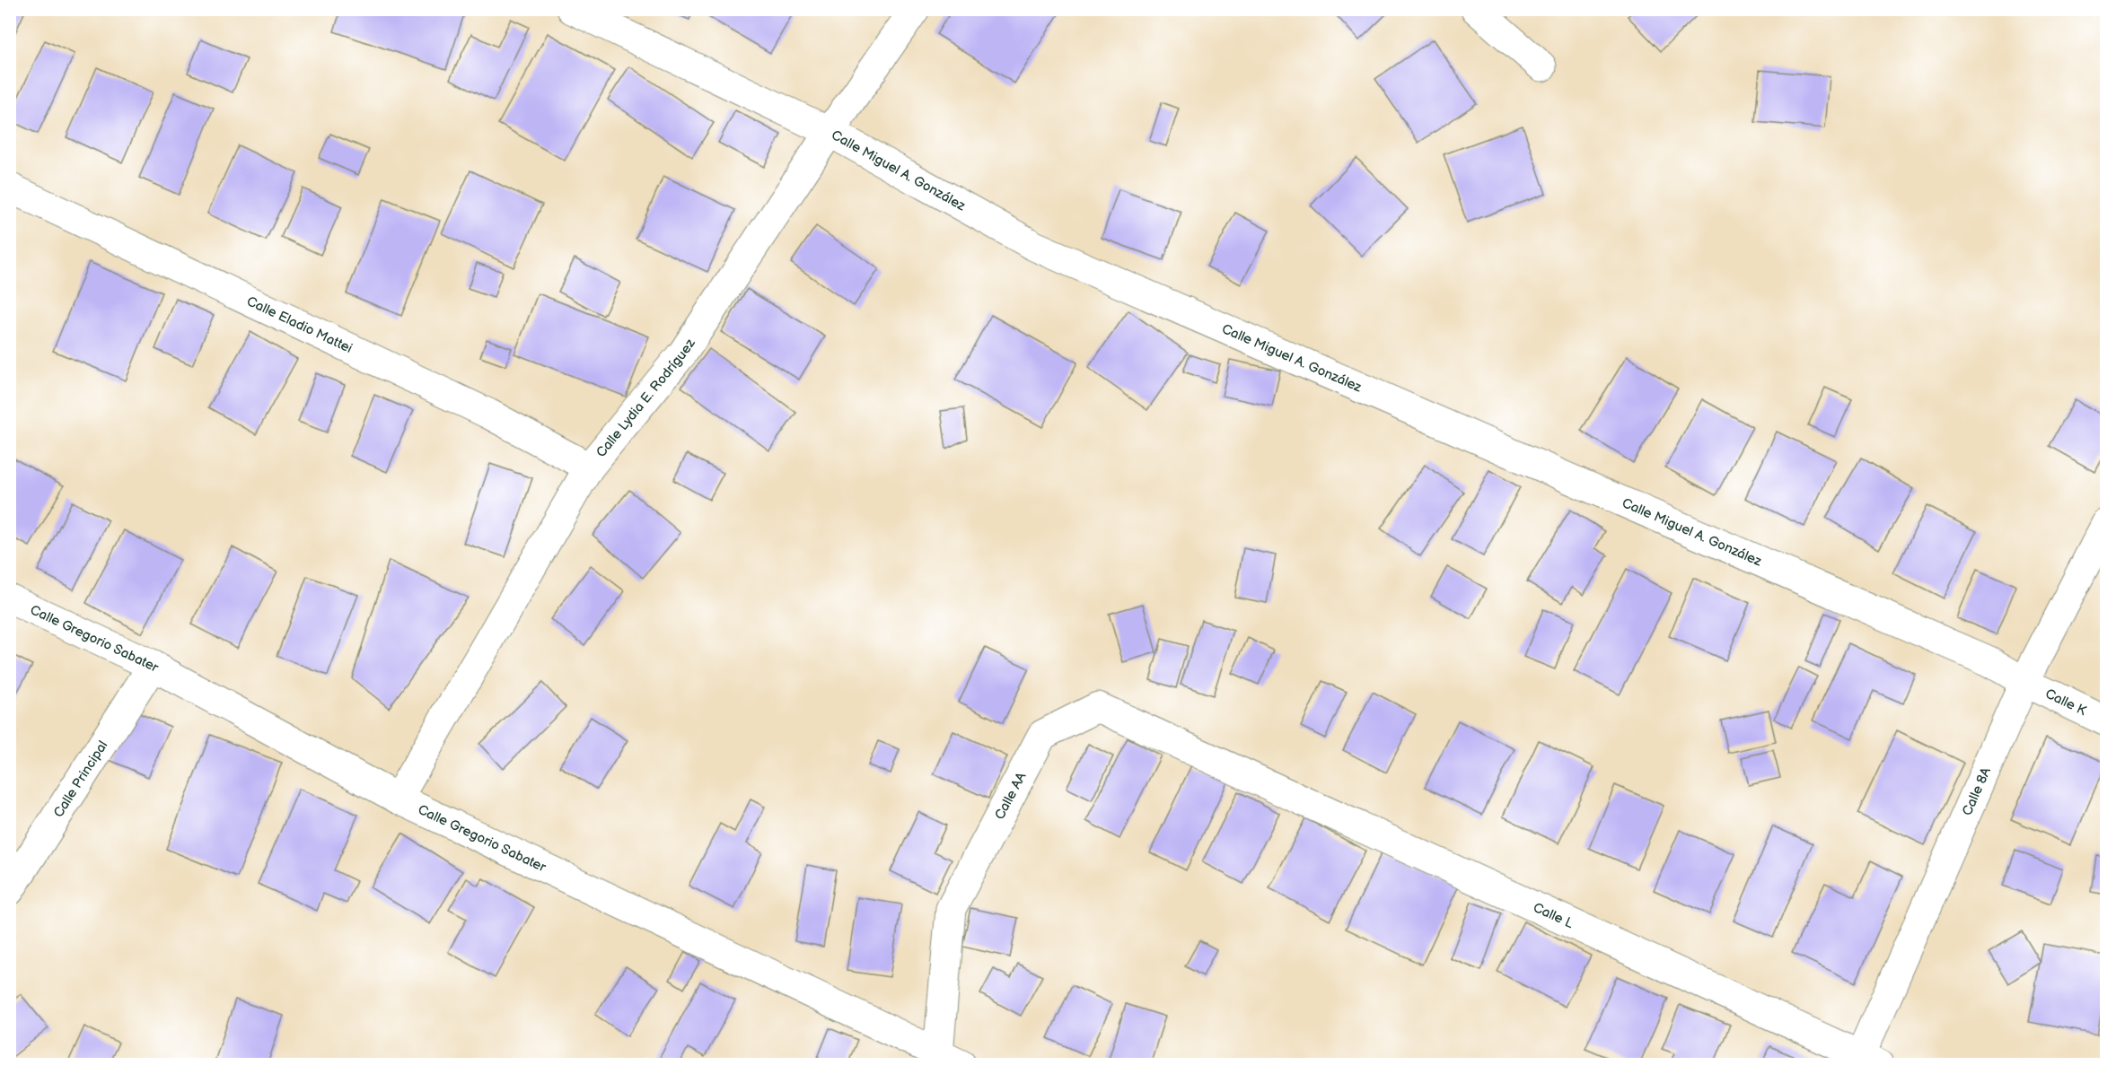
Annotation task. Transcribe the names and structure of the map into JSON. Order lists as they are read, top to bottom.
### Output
{
  "streets": {
    "street": [
      "Calle Miguel A. González",
      "Calle Eladio Mattei",
      "Calle Lydia E. Rodríguez",
      "Calle Gregorio Sabater",
      "Calle K",
      "Calle Principal",
      "Calle 8A",
      "Calle AA",
      "Calle L"
    ]
  },
  "crossings": [
    ["Calle Miguel A. González", "Calle Lydia E. Rodríguez"],
    ["Calle Miguel A. González", "Calle K"],
    ["Calle Miguel A. González", "Calle 8A"],
    ["Calle Eladio Mattei", "Calle Lydia E. Rodríguez"],
    ["Calle Lydia E. Rodríguez", "Calle Gregorio Sabater"],
    ["Calle Gregorio Sabater", "Calle Principal"],
    ["Calle Gregorio Sabater", "Calle AA"],
    ["Calle K", "Calle 8A"],
    ["Calle 8A", "Calle L"],
    ["Calle AA", "Calle L"]
  ]
}
